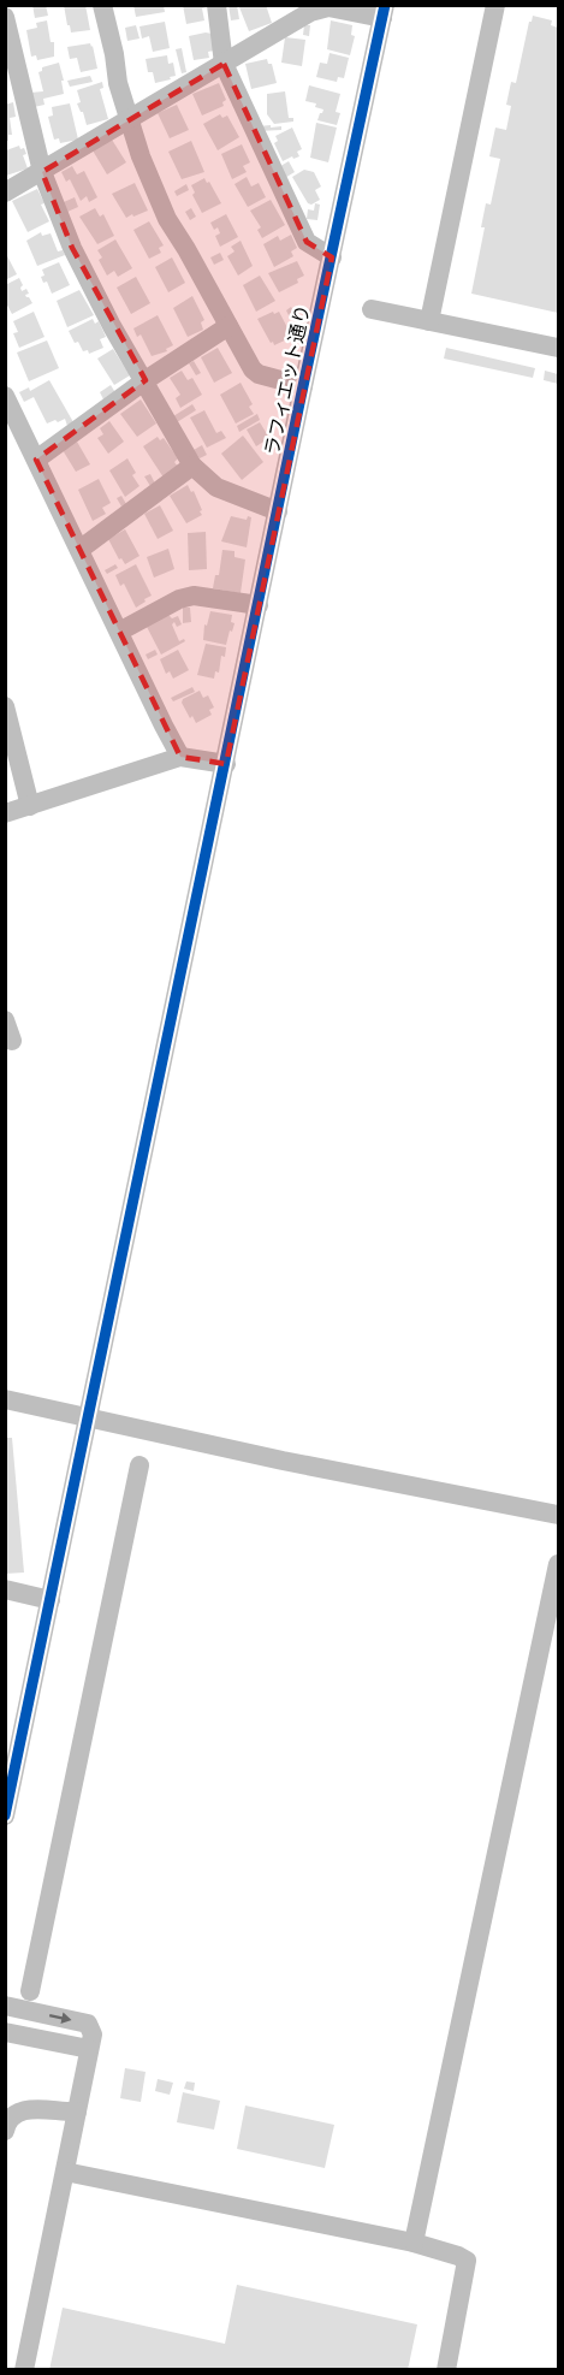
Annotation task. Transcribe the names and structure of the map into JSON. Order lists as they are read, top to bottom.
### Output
{
  "streets": {
    "street": ["ラフィエット通り"]
  }
}
